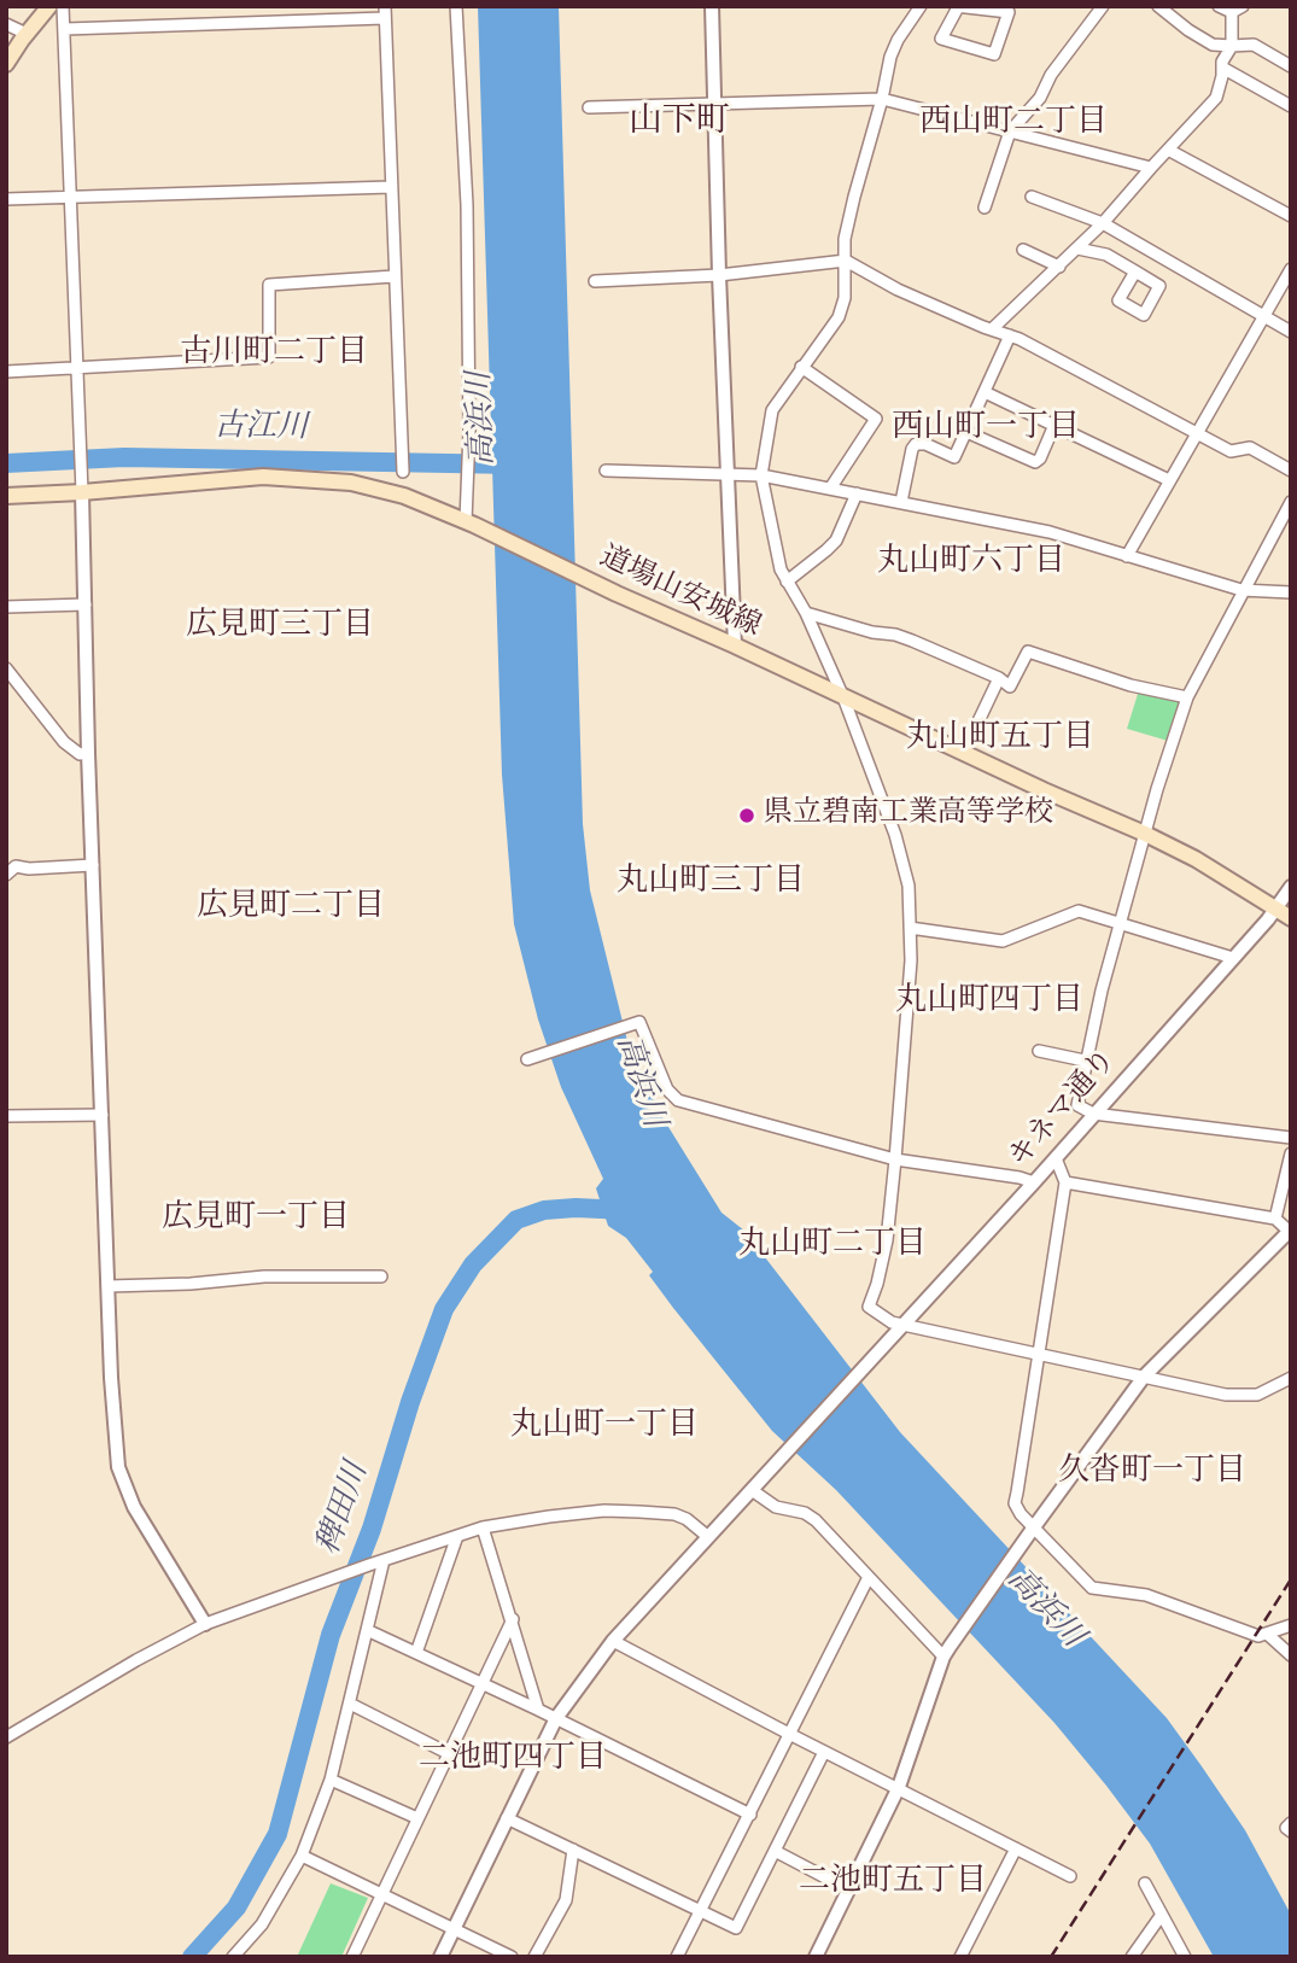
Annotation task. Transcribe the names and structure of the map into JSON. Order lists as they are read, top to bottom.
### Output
{
  "streets": {
    "main road": ["道場山安城線"],
    "street": ["キネマ通り"]
  },
  "crossings": [
    ["道場山安城線", "キネマ通り"]
  ],
  "districts": [
    "山下町",
    "西山町二丁目",
    "古川町二丁目",
    "西山町一丁目",
    "丸山町六丁目",
    "広見町三丁目",
    "丸山町五丁目",
    "丸山町三丁目",
    "広見町二丁目",
    "丸山町四丁目",
    "広見町一丁目",
    "丸山町二丁目",
    "丸山町一丁目",
    "久沓町一丁目",
    "二池町四丁目",
    "二池町五丁目"
  ],
  "water": ["高浜川", "古江川", "稗田川"],
  "places": ["県立碧南工業高等学校"]
}
